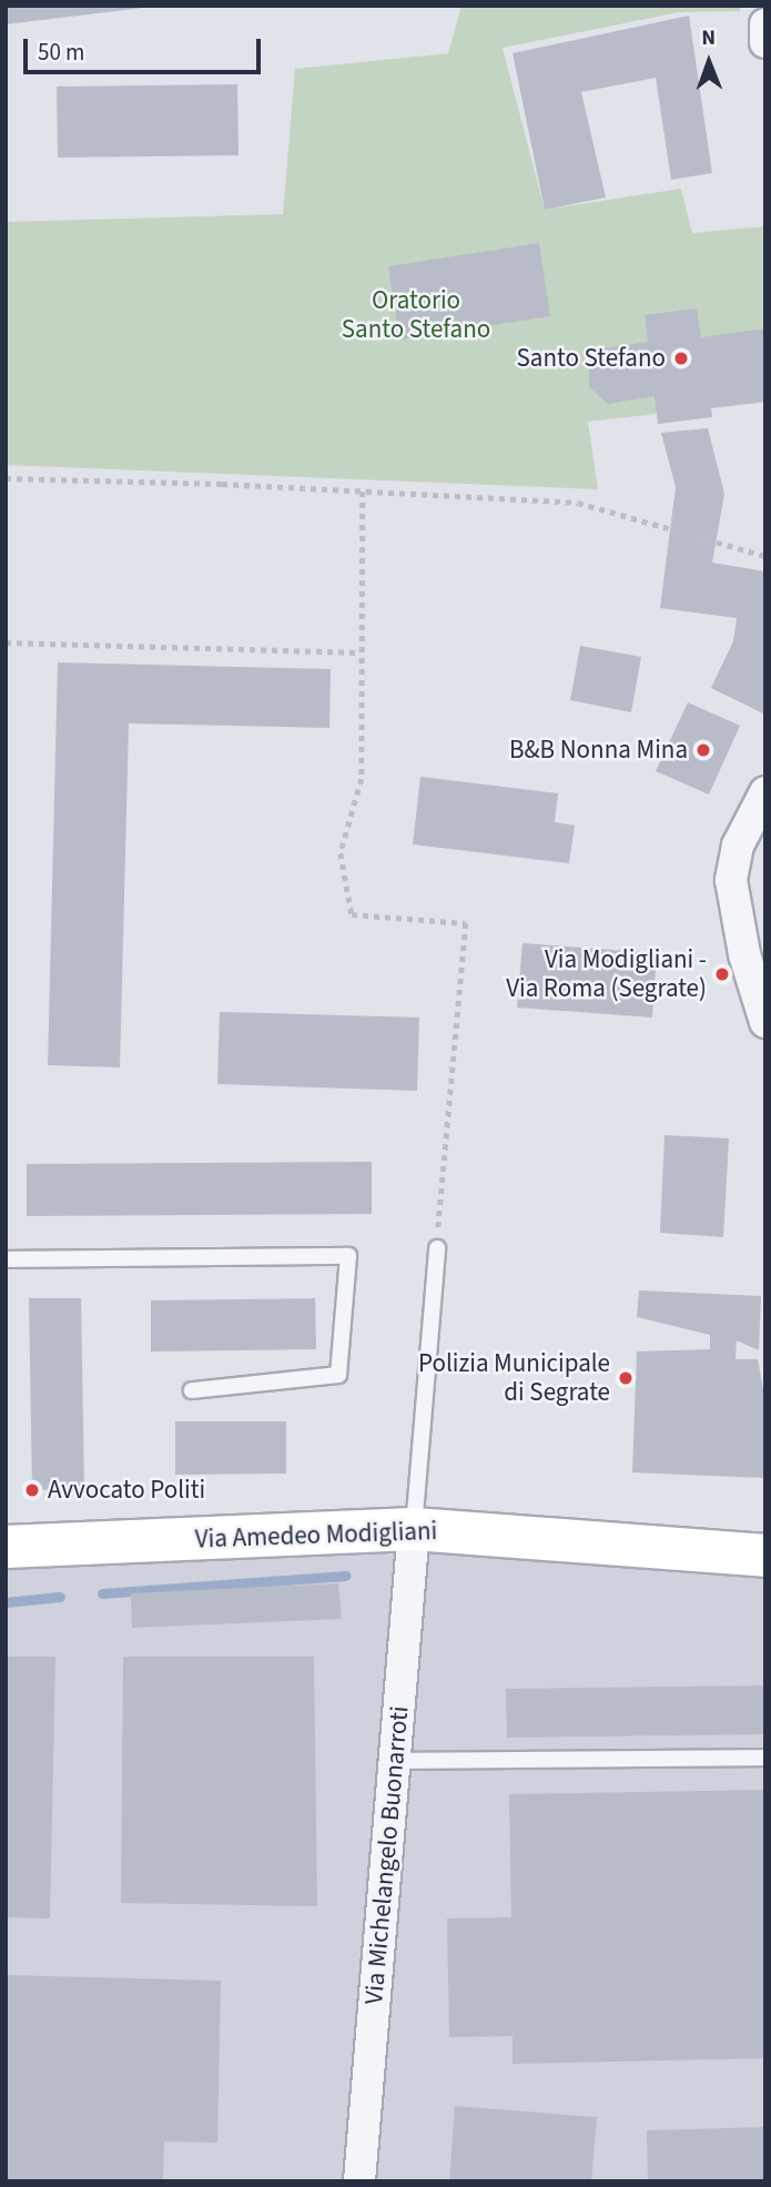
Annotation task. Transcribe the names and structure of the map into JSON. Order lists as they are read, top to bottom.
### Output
{
  "streets": {
    "street": ["Via Amedeo Modigliani", "Via Michelangelo Buonarroti"]
  },
  "crossings": [
    ["Via Amedeo Modigliani", "Via Michelangelo Buonarroti"]
  ],
  "parks": ["Oratorio Santo Stefano"],
  "places": [
    "Santo Stefano",
    "B&B Nonna Mina",
    "Via Modigliani - Via Roma (Segrate)",
    "Polizia Municipale di Segrate",
    "Avvocato Politi"
  ],
  "scale_bar": "50 m",
  "north": "top"
}
